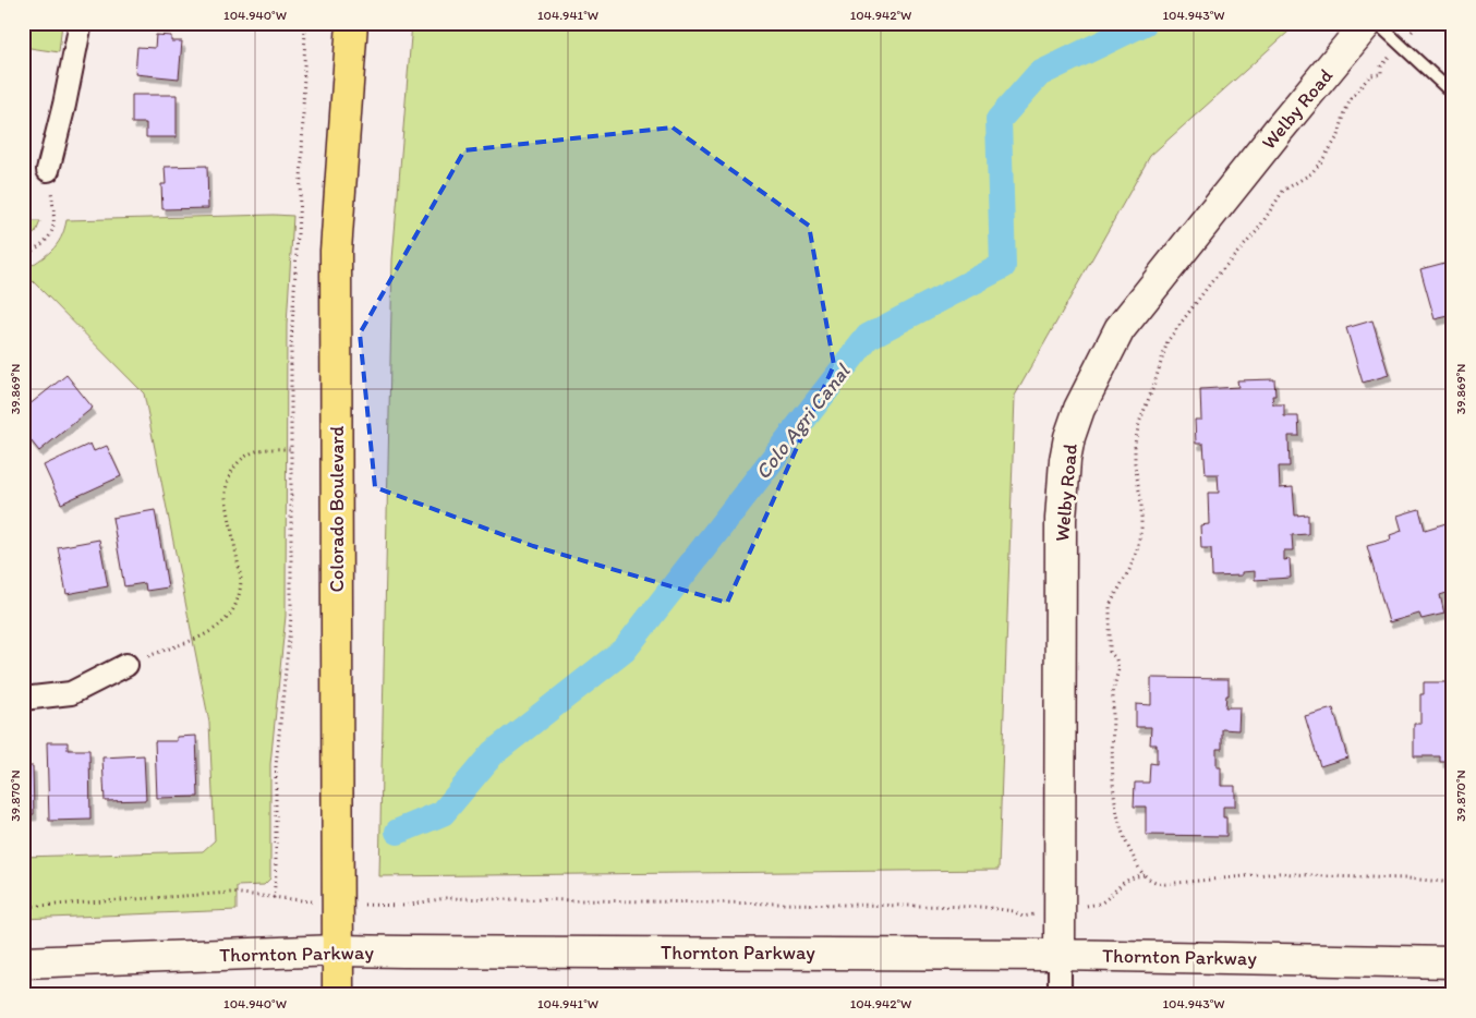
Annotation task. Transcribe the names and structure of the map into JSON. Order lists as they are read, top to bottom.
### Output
{
  "streets": {
    "main road": ["Colorado Boulevard"],
    "street": ["Welby Road", "Thornton Parkway"]
  },
  "crossings": [
    ["Welby Road", "Thornton Parkway"],
    ["Colorado Boulevard", "Thornton Parkway"]
  ],
  "water": ["Colo Agri Canal"],
  "coordinates": [
    "104.940°W",
    "104.941°W",
    "104.942°W",
    "104.943°W",
    "39.869°N",
    "39.870°N"
  ]
}
